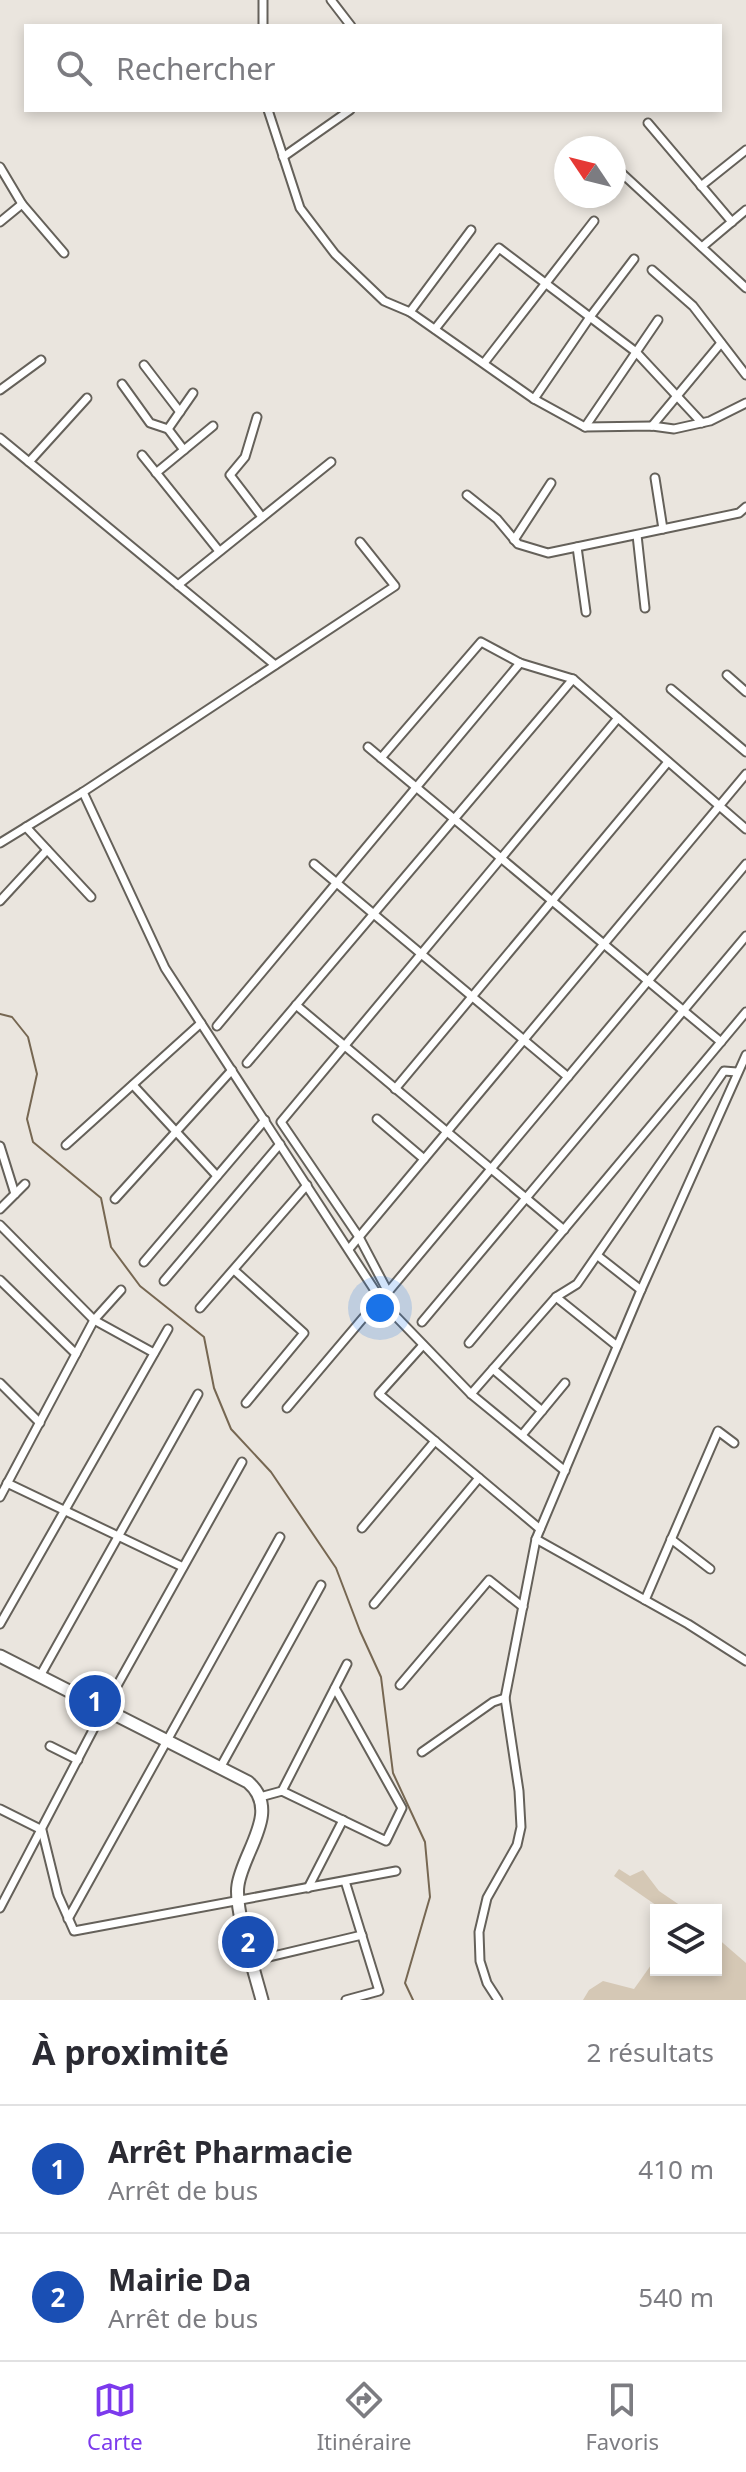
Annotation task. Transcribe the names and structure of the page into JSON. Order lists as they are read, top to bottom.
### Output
{
  "north": "top left",
  "page": {
    "search": "Rechercher",
    "pins": ["1", "2"],
    "heading": ["À proximité", "2 résultats"],
    "list": [
      {
        "mark": "1",
        "name": "Arrêt Pharmacie",
        "note": "Arrêt de bus",
        "value": "410 m"
      },
      {
        "mark": "2",
        "name": "Mairie Da",
        "note": "Arrêt de bus",
        "value": "540 m"
      }
    ],
    "nav": ["Carte", "Itinéraire", "Favoris"]
  }
}
